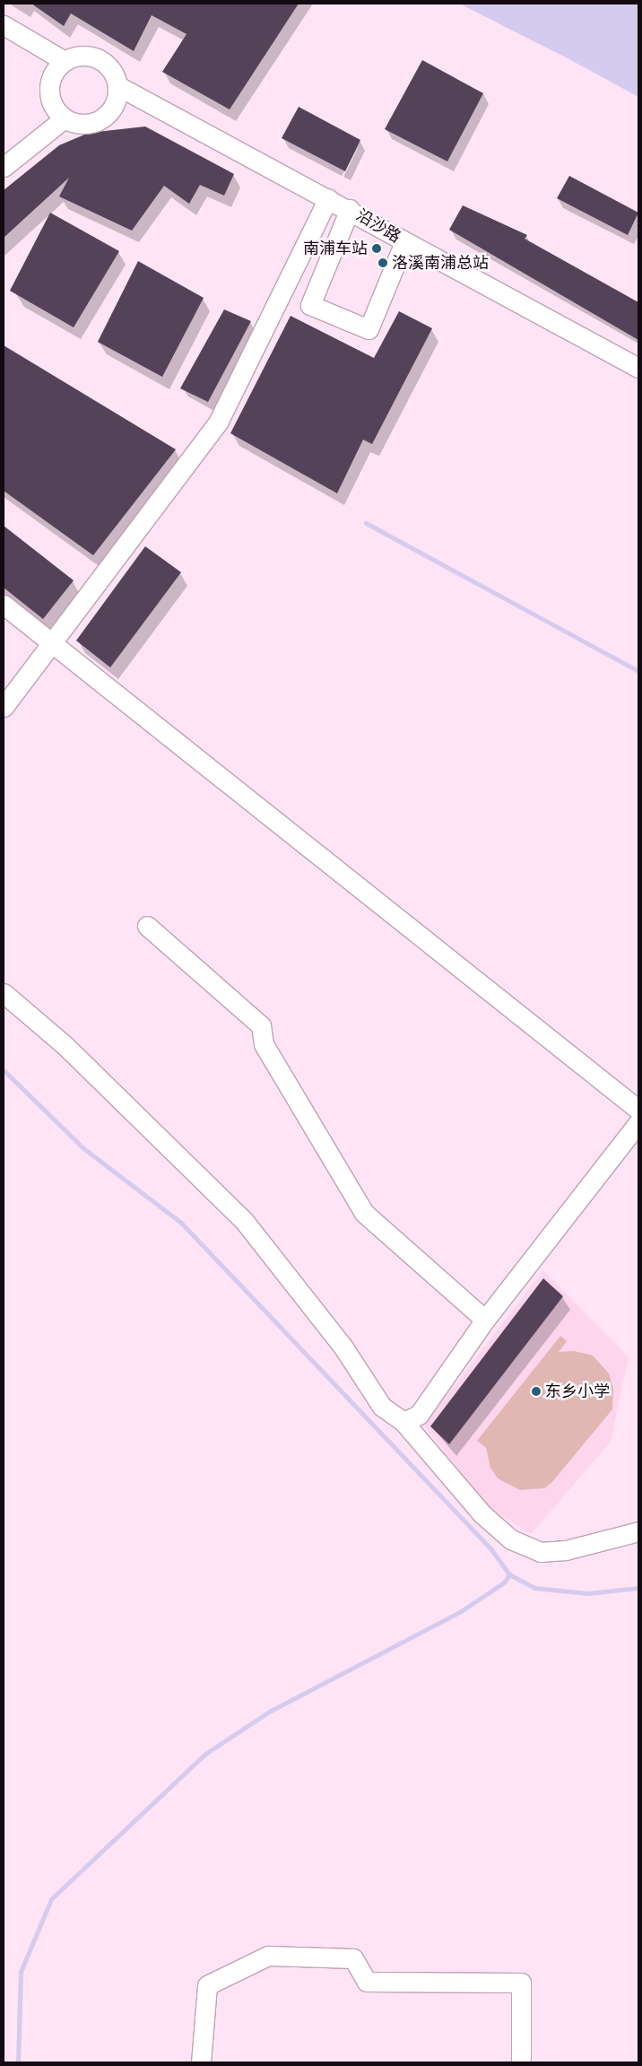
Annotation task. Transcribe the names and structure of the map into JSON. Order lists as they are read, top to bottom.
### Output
{
  "streets": {
    "street": ["沿沙路"]
  },
  "places": ["南浦车站", "洛溪南浦总站", "东乡小学"]
}
